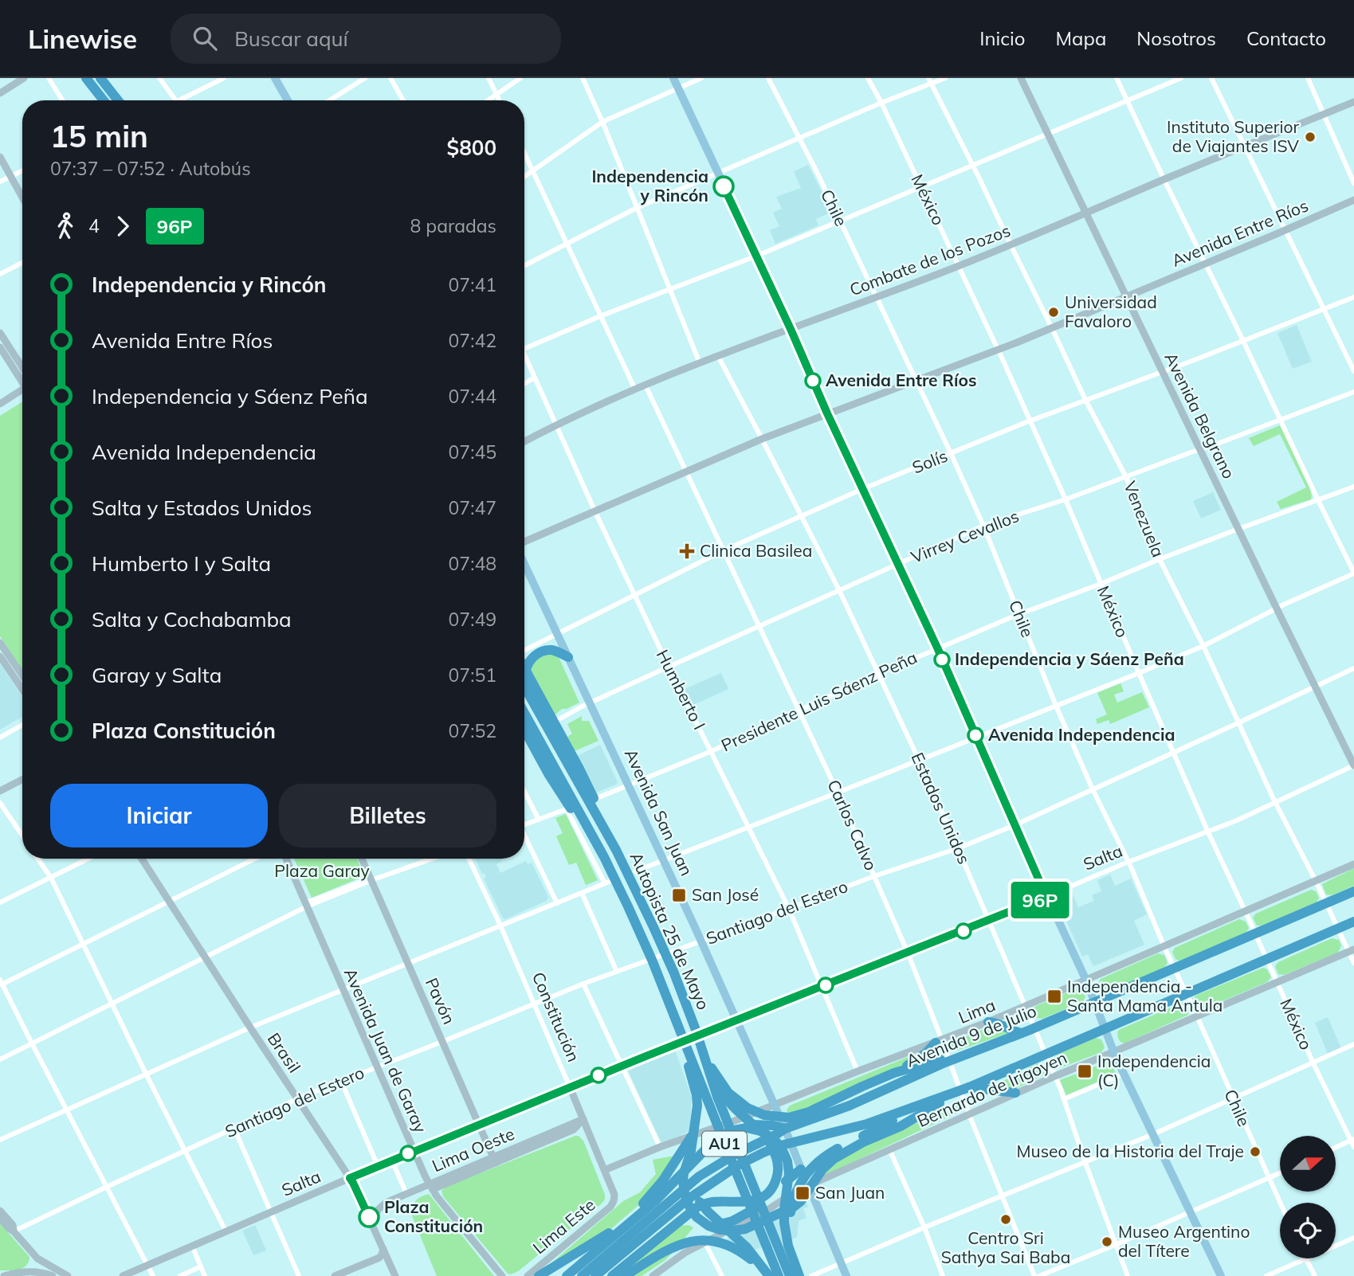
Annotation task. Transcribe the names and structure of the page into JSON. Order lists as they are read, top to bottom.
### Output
{
  "streets": {
    "highway": ["Autopista 25 de Mayo", "Avenida 9 de Julio", "AU1"],
    "main road": ["Avenida San Juan"],
    "street": [
      "México",
      "Chile",
      "Avenida Entre Ríos",
      "Combate de los Pozos",
      "Avenida Belgrano",
      "Solís",
      "Venezuela",
      "Virrey Cevallos",
      "Humberto I",
      "Presidente Luis Sáenz Peña",
      "Estados Unidos",
      "Carlos Calvo",
      "Salta",
      "Santiago del Estero",
      "Pavón",
      "Lima",
      "Constitución",
      "Avenida Juan de Garay",
      "Brasil",
      "Bernardo de Irigoyen",
      "Lima Oeste",
      "Lima Este"
    ]
  },
  "crossings": [
    ["México", "Avenida Entre Ríos"],
    ["México", "Combate de los Pozos"],
    ["México", "Solís"],
    ["México", "Virrey Cevallos"],
    ["México", "Presidente Luis Sáenz Peña"],
    ["México", "Salta"],
    ["México", "Santiago del Estero"],
    ["México", "Lima"],
    ["México", "Avenida 9 de Julio"],
    ["México", "Bernardo de Irigoyen"],
    ["Chile", "Avenida Entre Ríos"],
    ["Chile", "Combate de los Pozos"],
    ["Chile", "Solís"],
    ["Chile", "Virrey Cevallos"],
    ["Chile", "Presidente Luis Sáenz Peña"],
    ["Chile", "Salta"],
    ["Chile", "Santiago del Estero"],
    ["Chile", "Lima"],
    ["Chile", "Avenida 9 de Julio"],
    ["Chile", "Bernardo de Irigoyen"],
    ["Avenida Entre Ríos", "Avenida Belgrano"],
    ["Avenida Entre Ríos", "Venezuela"],
    ["Avenida Entre Ríos", "Humberto I"],
    ["Avenida Entre Ríos", "Estados Unidos"],
    ["Avenida Entre Ríos", "Carlos Calvo"],
    ["Combate de los Pozos", "Avenida Belgrano"],
    ["Combate de los Pozos", "Venezuela"],
    ["Combate de los Pozos", "Humberto I"],
    ["Combate de los Pozos", "Estados Unidos"],
    ["Combate de los Pozos", "Carlos Calvo"],
    ["Avenida Belgrano", "Solís"],
    ["Avenida Belgrano", "Virrey Cevallos"],
    ["Avenida Belgrano", "Presidente Luis Sáenz Peña"],
    ["Avenida Belgrano", "Salta"],
    ["Avenida Belgrano", "Santiago del Estero"],
    ["Solís", "Venezuela"],
    ["Solís", "Humberto I"],
    ["Solís", "Estados Unidos"],
    ["Solís", "Avenida San Juan"],
    ["Solís", "Carlos Calvo"],
    ["Venezuela", "Virrey Cevallos"],
    ["Venezuela", "Presidente Luis Sáenz Peña"],
    ["Venezuela", "Salta"],
    ["Venezuela", "Santiago del Estero"],
    ["Venezuela", "Lima"],
    ["Venezuela", "Avenida 9 de Julio"],
    ["Venezuela", "Bernardo de Irigoyen"],
    ["Virrey Cevallos", "Humberto I"],
    ["Virrey Cevallos", "Estados Unidos"],
    ["Virrey Cevallos", "Avenida San Juan"],
    ["Virrey Cevallos", "Carlos Calvo"],
    ["Humberto I", "Presidente Luis Sáenz Peña"],
    ["Humberto I", "Salta"],
    ["Humberto I", "Santiago del Estero"],
    ["Humberto I", "Lima"],
    ["Presidente Luis Sáenz Peña", "Estados Unidos"],
    ["Presidente Luis Sáenz Peña", "Avenida San Juan"],
    ["Presidente Luis Sáenz Peña", "Carlos Calvo"],
    ["Estados Unidos", "Salta"],
    ["Estados Unidos", "Santiago del Estero"],
    ["Estados Unidos", "Lima"],
    ["Estados Unidos", "Avenida 9 de Julio"],
    ["Estados Unidos", "Bernardo de Irigoyen"],
    ["Avenida San Juan", "Salta"],
    ["Avenida San Juan", "Santiago del Estero"],
    ["Avenida San Juan", "Lima"],
    ["Avenida San Juan", "Avenida 9 de Julio"],
    ["Avenida San Juan", "Bernardo de Irigoyen"],
    ["Carlos Calvo", "Salta"],
    ["Carlos Calvo", "Santiago del Estero"],
    ["Carlos Calvo", "Lima"],
    ["Carlos Calvo", "Avenida 9 de Julio"],
    ["Carlos Calvo", "Bernardo de Irigoyen"],
    ["Salta", "Autopista 25 de Mayo"],
    ["Salta", "Pavón"],
    ["Salta", "Constitución"],
    ["Salta", "Avenida Juan de Garay"],
    ["Salta", "Brasil"],
    ["Santiago del Estero", "Pavón"],
    ["Santiago del Estero", "Constitución"],
    ["Santiago del Estero", "Avenida Juan de Garay"],
    ["Santiago del Estero", "Brasil"],
    ["Pavón", "Lima Oeste"],
    ["Lima", "Constitución"],
    ["Constitución", "Lima Oeste"],
    ["Constitución", "Lima Este"],
    ["Avenida Juan de Garay", "Lima Oeste"],
    ["Brasil", "Lima Oeste"]
  ],
  "parks": ["Plaza Garay"],
  "places": {
    "other": [
      "Instituto Superior de Viajantes ISV",
      "Independencia y Rincón",
      "Universidad Favaloro",
      "Avenida Entre Ríos",
      "Independencia y Sáenz Peña",
      "Avenida Independencia",
      "Museo de la Historia del Traje",
      "Plaza Constitución",
      "Centro Sri Sathya Sai Baba",
      "Museo Argentino del Títere"
    ],
    "health": ["Clinica Basilea"],
    "transit": [
      "San José",
      "Independencia - Santa Mama Antula",
      "Independencia (C)",
      "San Juan"
    ]
  },
  "lines": ["bus line 96P"],
  "north": "right",
  "page": {
    "header": "Linewise",
    "search": "Buscar aquí",
    "nav": [
      "Inicio",
      "Mapa",
      "Nosotros",
      "Contacto"
    ],
    "on_map": "96P",
    "heading": ["15 min", "07:37 – 07:52 · Autobús", "$800"],
    "legs": ["4", "96P", "8 paradas"],
    "list": [
      {
        "name": "Independencia y Rincón",
        "value": "07:41"
      },
      {
        "name": "Avenida Entre Ríos",
        "value": "07:42"
      },
      {
        "name": "Independencia y Sáenz Peña",
        "value": "07:44"
      },
      {
        "name": "Avenida Independencia",
        "value": "07:45"
      },
      {
        "name": "Salta y Estados Unidos",
        "value": "07:47"
      },
      {
        "name": "Humberto I y Salta",
        "value": "07:48"
      },
      {
        "name": "Salta y Cochabamba",
        "value": "07:49"
      },
      {
        "name": "Garay y Salta",
        "value": "07:51"
      },
      {
        "name": "Plaza Constitución",
        "value": "07:52"
      }
    ],
    "buttons": ["Iniciar", "Billetes"]
  }
}
